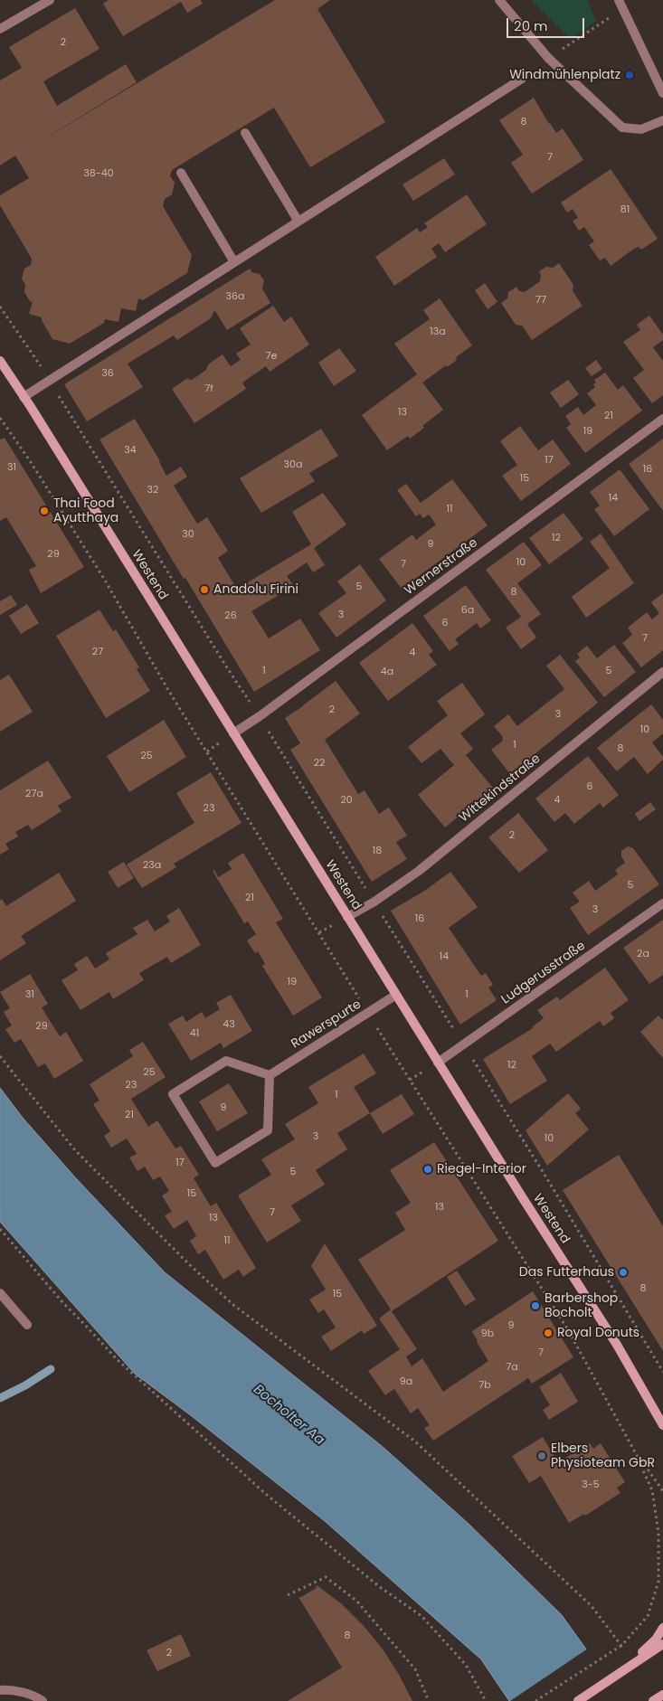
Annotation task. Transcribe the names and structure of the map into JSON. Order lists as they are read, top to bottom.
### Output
{
  "streets": {
    "main road": ["Westend"],
    "street": [
      "Wernerstraße",
      "Wittekindstraße",
      "Ludgerusstraße",
      "Rawerspurte"
    ]
  },
  "crossings": [
    ["Wernerstraße", "Westend"],
    ["Westend", "Wittekindstraße"],
    ["Westend", "Ludgerusstraße"],
    ["Westend", "Rawerspurte"]
  ],
  "water": ["Bocholter Aa"],
  "places": [
    "Windmühlenplatz",
    "Thai Food Ayutthaya",
    "Anadolu Firini",
    "Riegel-Interior",
    "Das Futterhaus",
    "Barbershop Bocholt",
    "Royal Donuts",
    "Elbers Physioteam GbR"
  ],
  "house_numbers": [
    "2",
    "8",
    "7",
    "38-40",
    "81",
    "36a",
    "77",
    "13a",
    "7e",
    "36",
    "7f",
    "13",
    "21",
    "19",
    "34",
    "17",
    "30a",
    "31",
    "16",
    "15",
    "32",
    "14",
    "11",
    "30",
    "12",
    "9",
    "29",
    "10",
    "7",
    "5",
    "8",
    "6a",
    "3",
    "26",
    "6",
    "7",
    "27",
    "4",
    "1",
    "5",
    "4a",
    "2",
    "3",
    "10",
    "1",
    "8",
    "25",
    "22",
    "6",
    "27a",
    "20",
    "4",
    "23",
    "2",
    "18",
    "23a",
    "5",
    "21",
    "3",
    "16",
    "2a",
    "14",
    "19",
    "31",
    "1",
    "43",
    "29",
    "41",
    "12",
    "25",
    "23",
    "1",
    "9",
    "21",
    "3",
    "10",
    "17",
    "5",
    "15",
    "13",
    "7",
    "13",
    "11",
    "8",
    "15",
    "9",
    "9b",
    "7",
    "7a",
    "9a",
    "7b",
    "3-5",
    "8",
    "2"
  ],
  "scale_bar": "20 m"
}
